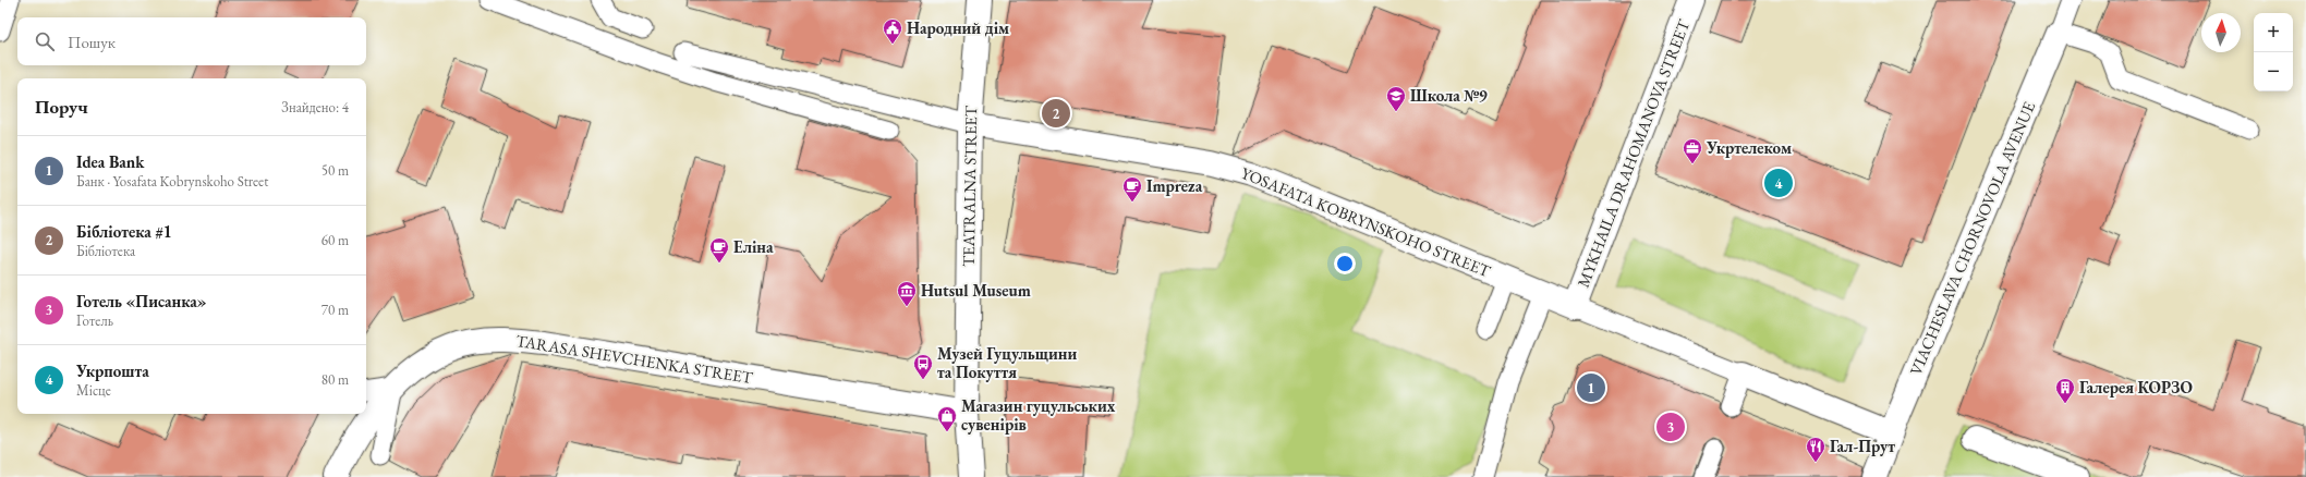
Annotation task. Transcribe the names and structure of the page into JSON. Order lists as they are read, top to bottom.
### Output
{
  "streets": {
    "street": [
      "MYKHAILA DRAHOMANOVA STREET",
      "TEATRALNA STREET",
      "YOSAFATA KOBRYNSKOHO STREET",
      "VIACHESLAVA CHORNOVOLA AVENUE",
      "TARASA SHEVCHENKA STREET"
    ]
  },
  "crossings": [
    ["MYKHAILA DRAHOMANOVA STREET", "YOSAFATA KOBRYNSKOHO STREET"],
    ["TEATRALNA STREET", "YOSAFATA KOBRYNSKOHO STREET"],
    ["TEATRALNA STREET", "TARASA SHEVCHENKA STREET"]
  ],
  "places": {
    "public building": ["Народний дім"],
    "school or university": ["Школа №9"],
    "office": ["Укртелеком"],
    "cafe": ["Impreza", "Еліна"],
    "museum": ["Hutsul Museum"],
    "bus stop": ["Музей Гуцульщини та Покуття"],
    "building": ["Галерея КОРЗО"],
    "shop": ["Магазин гуцульських сувенірів"],
    "restaurant": ["Гал-Прут"]
  },
  "north": "top",
  "page": {
    "map_buttons": ["+", "−"],
    "search": "Пошук",
    "heading": ["Поруч", "Знайдено: 4"],
    "pins": [
      "2",
      "4",
      "1",
      "3"
    ],
    "list": [
      {
        "mark": "1",
        "name": "Idea Bank",
        "note": "Банк · Yosafata Kobrynskoho Street",
        "value": "50 m"
      },
      {
        "mark": "2",
        "name": "Бібліотека #1",
        "note": "Бібліотека",
        "value": "60 m"
      },
      {
        "mark": "3",
        "name": "Готель «Писанка»",
        "note": "Готель",
        "value": "70 m"
      },
      {
        "mark": "4",
        "name": "Укрпошта",
        "note": "Місце",
        "value": "80 m"
      }
    ]
  }
}
